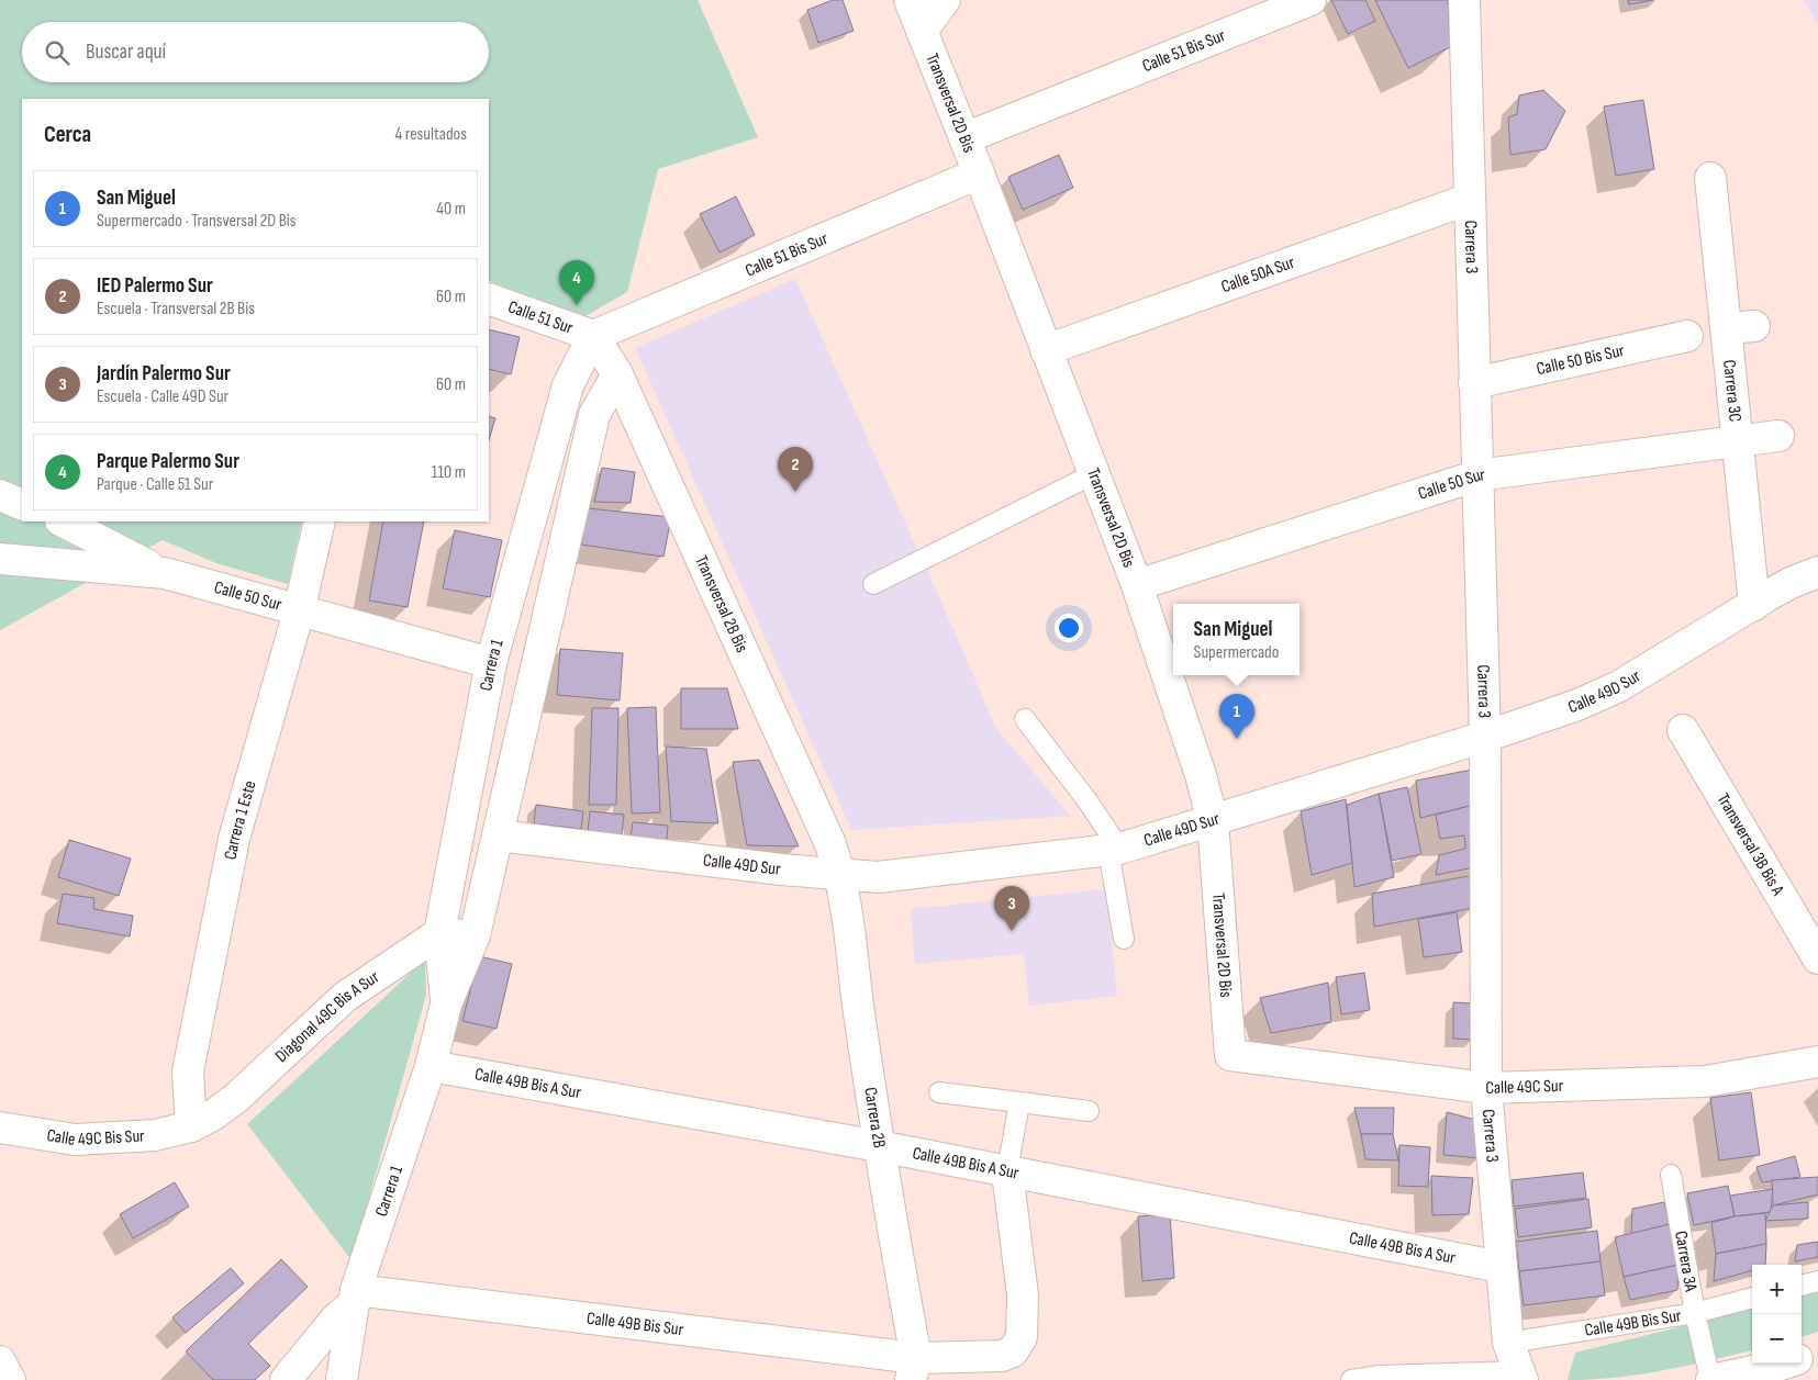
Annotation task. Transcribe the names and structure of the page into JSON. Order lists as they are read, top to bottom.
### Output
{
  "streets": {
    "street": [
      "Calle 51 Bis Sur",
      "Transversal 2D Bis",
      "Carrera 3",
      "Calle 50A Sur",
      "Calle 51 Sur",
      "Calle 50 Bis Sur",
      "Carrera 3C",
      "Calle 50 Sur",
      "Transversal 2B Bis",
      "Carrera 1",
      "Calle 49D Sur",
      "Carrera 1 Este",
      "Transversal 3B Bis A",
      "Diagonal 49C Bis A Sur",
      "Calle 49B Bis A Sur",
      "Calle 49C Sur",
      "Carrera 2B",
      "Calle 49C Bis Sur",
      "Calle 49B Bis Sur"
    ],
    "lane": ["Carrera 3A"]
  },
  "crossings": [
    ["Calle 51 Bis Sur", "Transversal 2D Bis"],
    ["Calle 51 Bis Sur", "Calle 51 Sur"],
    ["Calle 51 Bis Sur", "Transversal 2B Bis"],
    ["Calle 51 Bis Sur", "Carrera 1"],
    ["Transversal 2D Bis", "Calle 50A Sur"],
    ["Transversal 2D Bis", "Calle 50 Sur"],
    ["Transversal 2D Bis", "Calle 49D Sur"],
    ["Transversal 2D Bis", "Calle 49C Sur"],
    ["Carrera 3", "Calle 50A Sur"],
    ["Carrera 3", "Calle 50 Bis Sur"],
    ["Carrera 3", "Calle 50 Sur"],
    ["Carrera 3", "Calle 49D Sur"],
    ["Carrera 3", "Calle 49B Bis A Sur"],
    ["Carrera 3", "Calle 49C Sur"],
    ["Carrera 3", "Calle 49B Bis Sur"],
    ["Calle 51 Sur", "Transversal 2B Bis"],
    ["Calle 51 Sur", "Carrera 1"],
    ["Carrera 3C", "Calle 50 Sur"],
    ["Carrera 3C", "Calle 49D Sur"],
    ["Calle 50 Sur", "Carrera 1"],
    ["Calle 50 Sur", "Carrera 1 Este"],
    ["Transversal 2B Bis", "Carrera 1"],
    ["Transversal 2B Bis", "Calle 49D Sur"],
    ["Transversal 2B Bis", "Carrera 2B"],
    ["Carrera 1", "Calle 49D Sur"],
    ["Carrera 1", "Diagonal 49C Bis A Sur"],
    ["Carrera 1", "Calle 49B Bis A Sur"],
    ["Carrera 1", "Calle 49B Bis Sur"],
    ["Calle 49D Sur", "Carrera 2B"],
    ["Carrera 1 Este", "Diagonal 49C Bis A Sur"],
    ["Carrera 1 Este", "Calle 49C Bis Sur"],
    ["Diagonal 49C Bis A Sur", "Calle 49C Bis Sur"],
    ["Calle 49B Bis A Sur", "Carrera 2B"],
    ["Calle 49B Bis A Sur", "Calle 49B Bis Sur"],
    ["Carrera 2B", "Calle 49B Bis Sur"],
    ["Carrera 3A", "Calle 49B Bis Sur"]
  ],
  "page": {
    "search": "Buscar aquí",
    "heading": ["Cerca", "4 resultados"],
    "list": [
      {
        "mark": "1",
        "name": "San Miguel",
        "note": "Supermercado · Transversal 2D Bis",
        "value": "40 m"
      },
      {
        "mark": "2",
        "name": "IED Palermo Sur",
        "note": "Escuela · Transversal 2B Bis",
        "value": "60 m"
      },
      {
        "mark": "3",
        "name": "Jardín Palermo Sur",
        "note": "Escuela · Calle 49D Sur",
        "value": "60 m"
      },
      {
        "mark": "4",
        "name": "Parque Palermo Sur",
        "note": "Parque · Calle 51 Sur",
        "value": "110 m"
      }
    ],
    "pins": [
      "4",
      "2",
      "1",
      "3"
    ],
    "popup": ["San Miguel", "Supermercado"],
    "map_buttons": ["+", "−"]
  }
}
